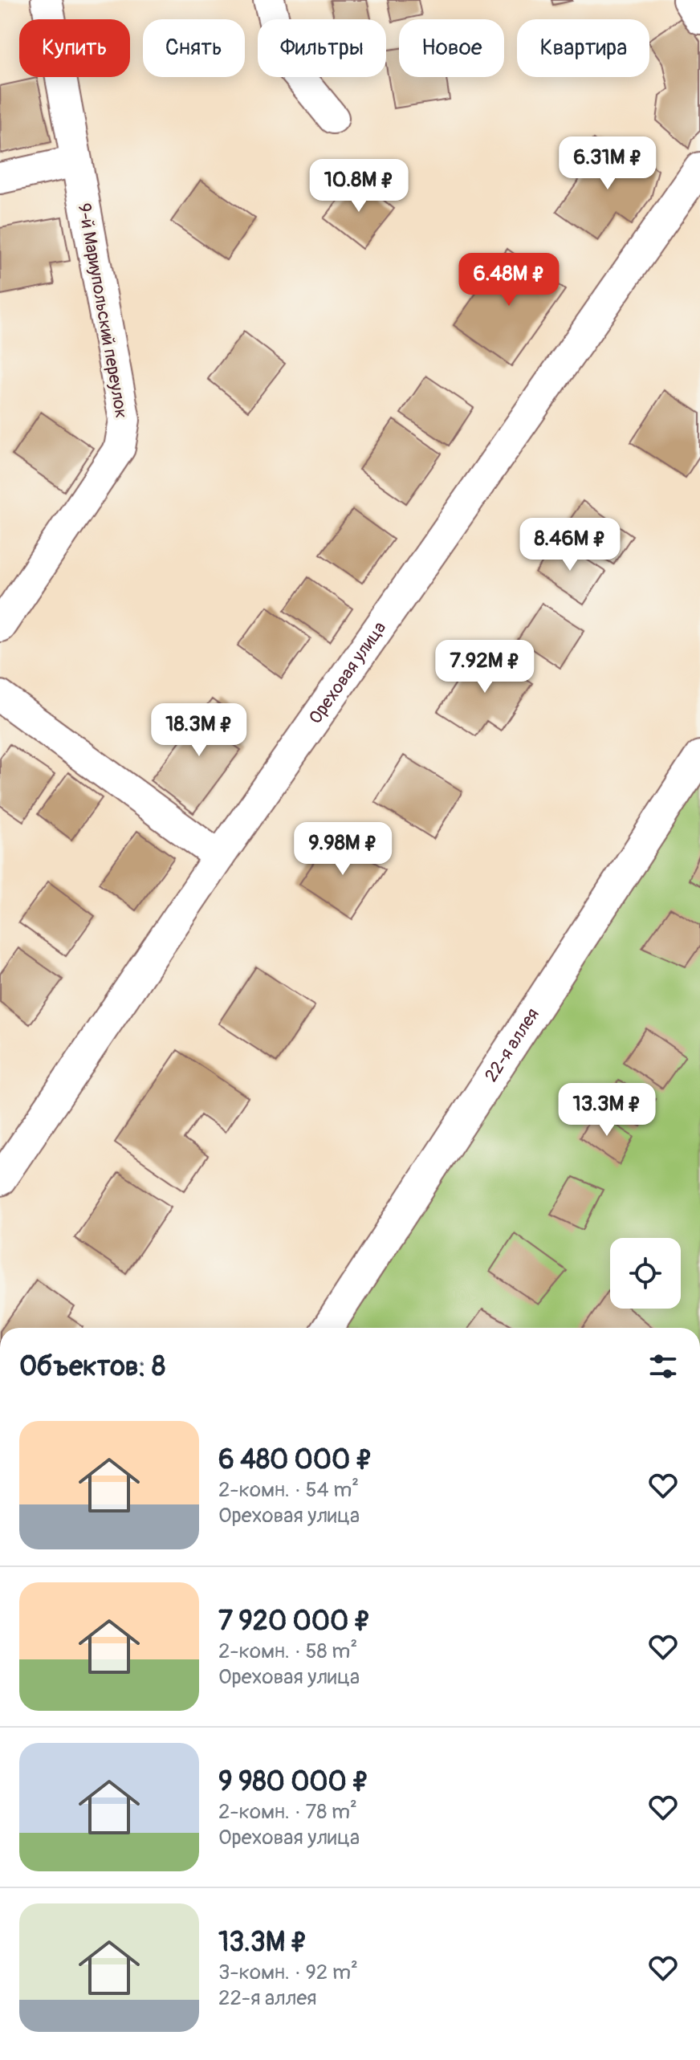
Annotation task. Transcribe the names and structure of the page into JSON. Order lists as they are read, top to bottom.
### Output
{
  "streets": {
    "street": ["9-й Мариупольский переулок", "Ореховая улица", "22-я аллея"]
  },
  "page": {
    "chip": [
      "Купить",
      "Снять",
      "Фильтры",
      "Новое",
      "Квартира"
    ],
    "price": [
      "6.31M ₽",
      "10.8M ₽",
      "6.48M ₽",
      "8.46M ₽",
      "7.92M ₽",
      "18.3M ₽",
      "9.98M ₽",
      "13.3M ₽"
    ],
    "heading": "Объектов: 8",
    "list": [
      {
        "name": "6 480 000 ₽",
        "note": "2-комн. · 54 m² · Ореховая улица"
      },
      {
        "name": "7 920 000 ₽",
        "note": "2-комн. · 58 m² · Ореховая улица"
      },
      {
        "name": "9 980 000 ₽",
        "note": "2-комн. · 78 m² · Ореховая улица"
      },
      {
        "name": "13.3M ₽",
        "note": "3-комн. · 92 m² · 22-я аллея"
      }
    ]
  }
}
